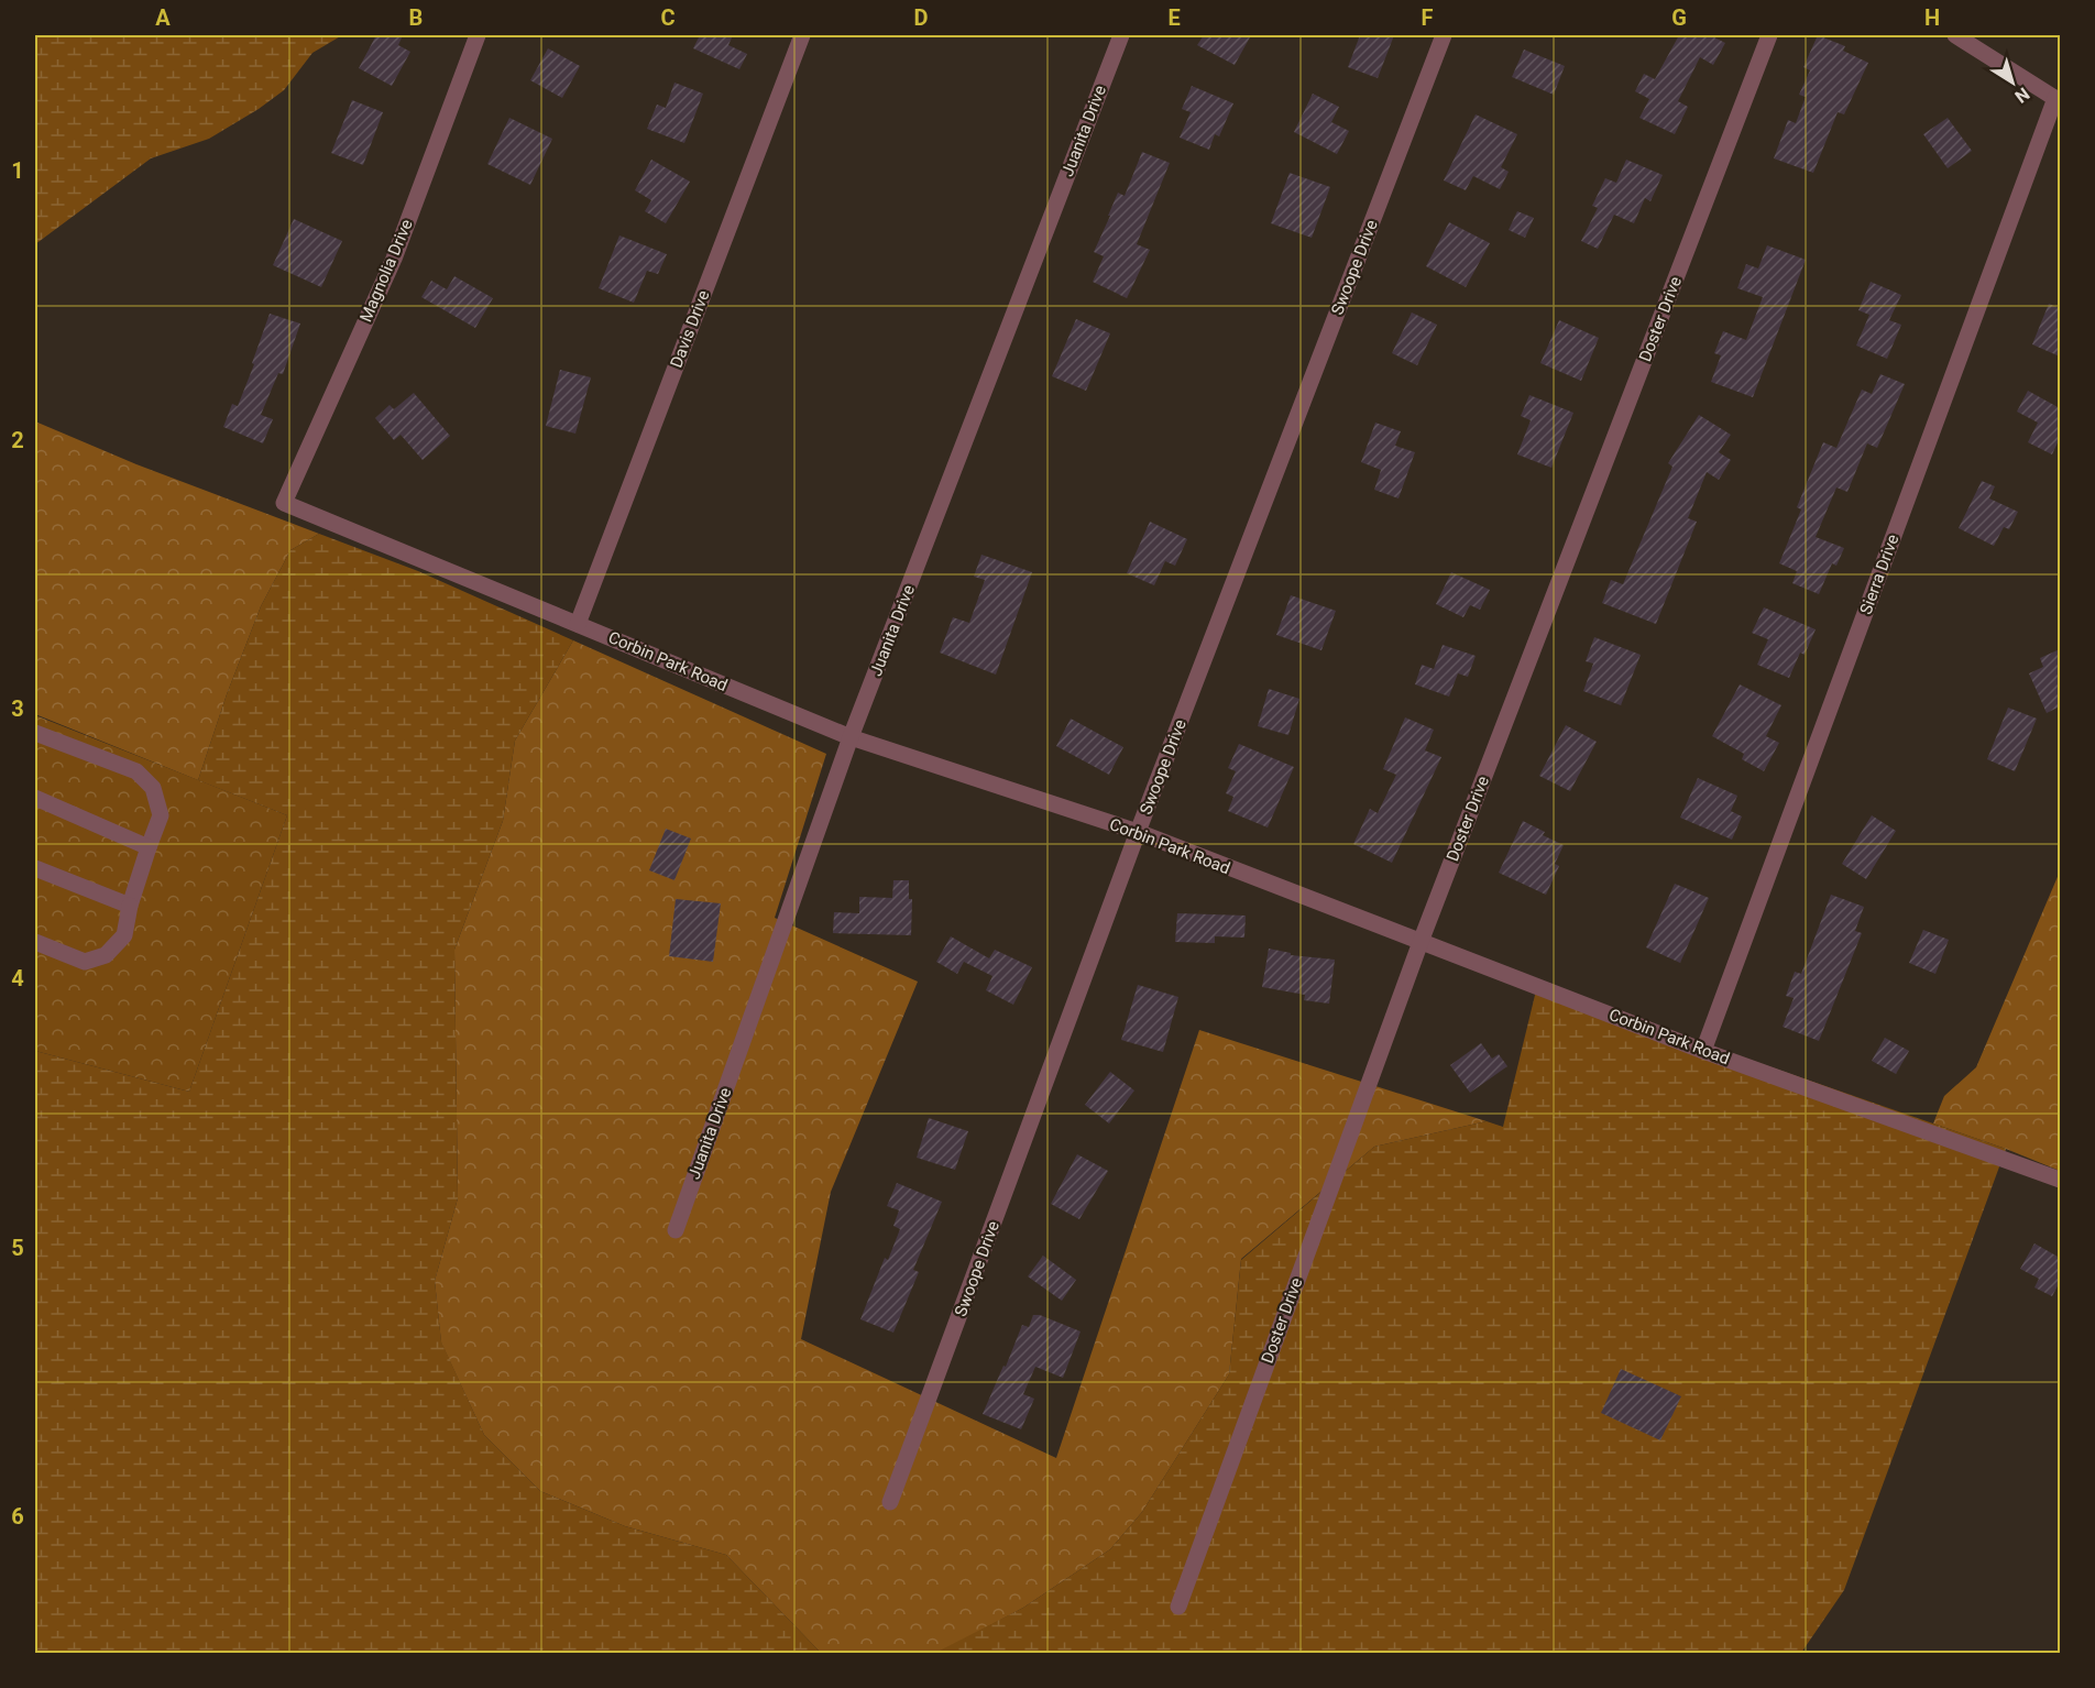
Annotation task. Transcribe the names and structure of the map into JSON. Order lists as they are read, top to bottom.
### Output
{
  "streets": {
    "street": [
      "Juanita Drive",
      "Swoope Drive",
      "Magnolia Drive",
      "Doster Drive",
      "Davis Drive",
      "Sierra Drive",
      "Corbin Park Road"
    ]
  },
  "crossings": [
    ["Juanita Drive", "Corbin Park Road"],
    ["Swoope Drive", "Corbin Park Road"],
    ["Magnolia Drive", "Corbin Park Road"],
    ["Doster Drive", "Corbin Park Road"],
    ["Davis Drive", "Corbin Park Road"],
    ["Sierra Drive", "Corbin Park Road"]
  ],
  "north": "bottom right",
  "grid": {
    "columns": [
      "A",
      "B",
      "C",
      "D",
      "E",
      "F",
      "G",
      "H"
    ],
    "rows": [
      "1",
      "2",
      "3",
      "4",
      "5",
      "6"
    ]
  }
}
